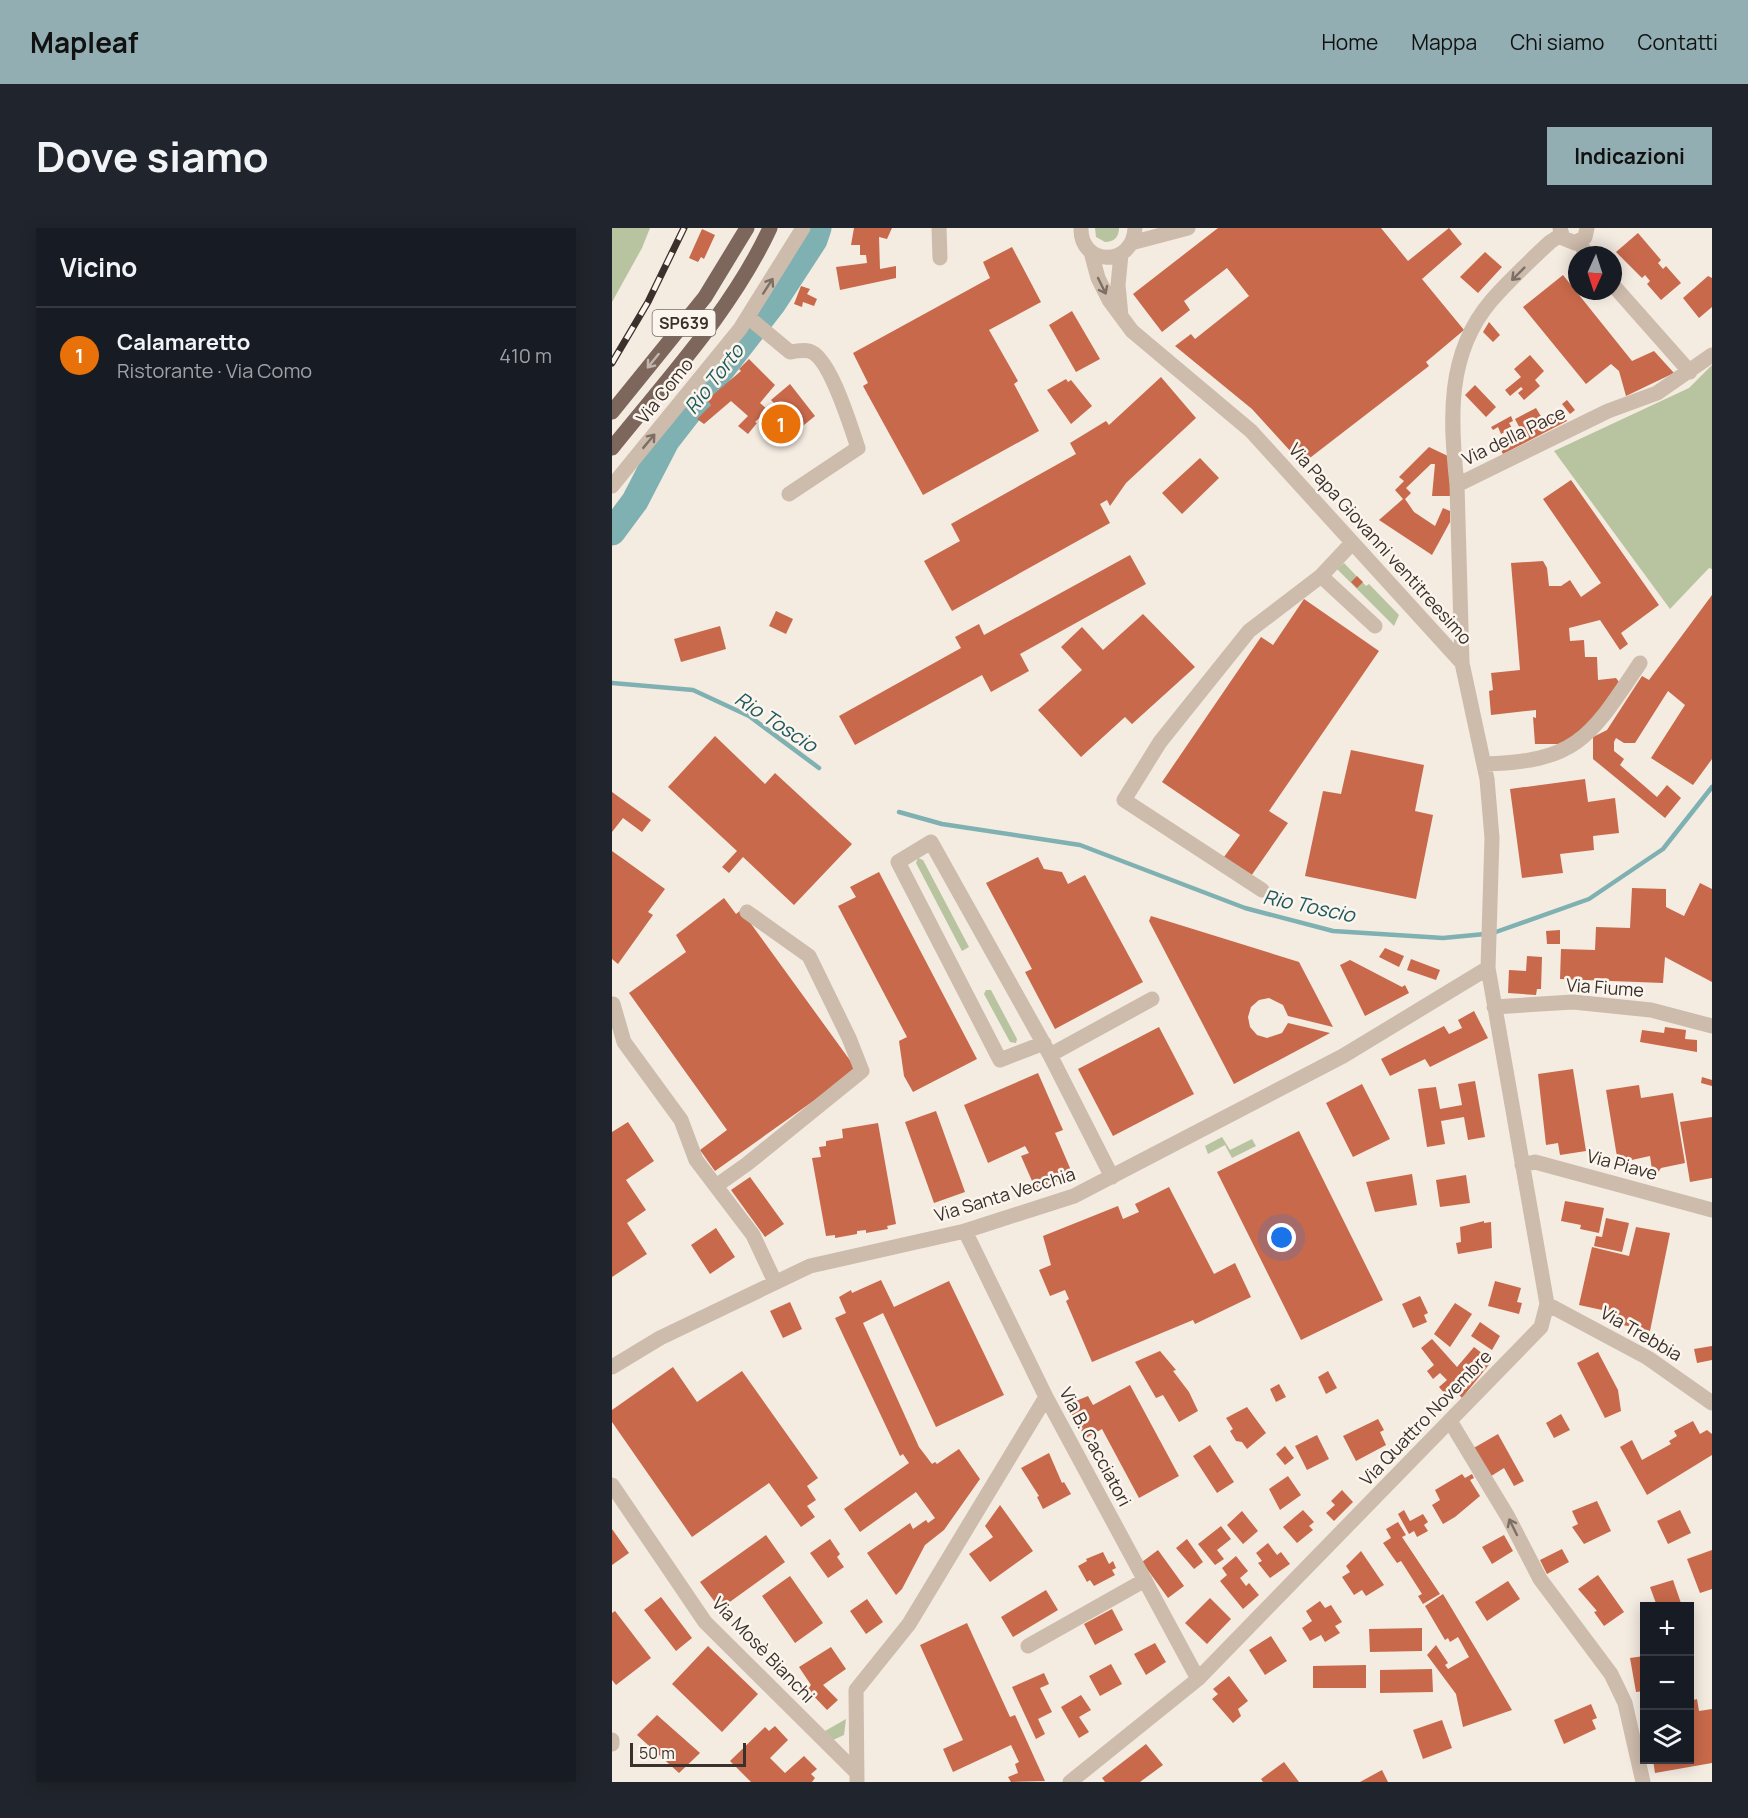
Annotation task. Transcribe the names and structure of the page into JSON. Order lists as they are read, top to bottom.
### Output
{
  "streets": {
    "main road": ["SP639"],
    "street": [
      "Via Como",
      "Via della Pace",
      "Via Papa Giovanni ventitreesimo",
      "Via Fiume",
      "Via Piave",
      "Via Santa Vecchia",
      "Via Trebbia",
      "Via Quattro Novembre",
      "Via B. Cacciatori",
      "Via Mosè Bianchi"
    ]
  },
  "crossings": [
    ["Via della Pace", "Via Papa Giovanni ventitreesimo"],
    ["Via Papa Giovanni ventitreesimo", "Via Santa Vecchia"],
    ["Via Santa Vecchia", "Via B. Cacciatori"],
    ["Via Trebbia", "Via Quattro Novembre"],
    ["Via Quattro Novembre", "Via B. Cacciatori"]
  ],
  "one_way": ["Via Como"],
  "water": ["Rio Torto", "Rio Toscio"],
  "scale_bar": "50 m",
  "north": "bottom",
  "page": {
    "header": "Mapleaf",
    "nav": [
      "Home",
      "Mappa",
      "Chi siamo",
      "Contatti"
    ],
    "title": "Dove siamo",
    "buttons": "Indicazioni",
    "heading": "Vicino",
    "list": [
      {
        "mark": "1",
        "name": "Calamaretto",
        "note": "Ristorante · Via Como",
        "value": "410 m"
      }
    ],
    "pins": "1",
    "map_buttons": ["+", "−"],
    "scale": "50 m"
  }
}
